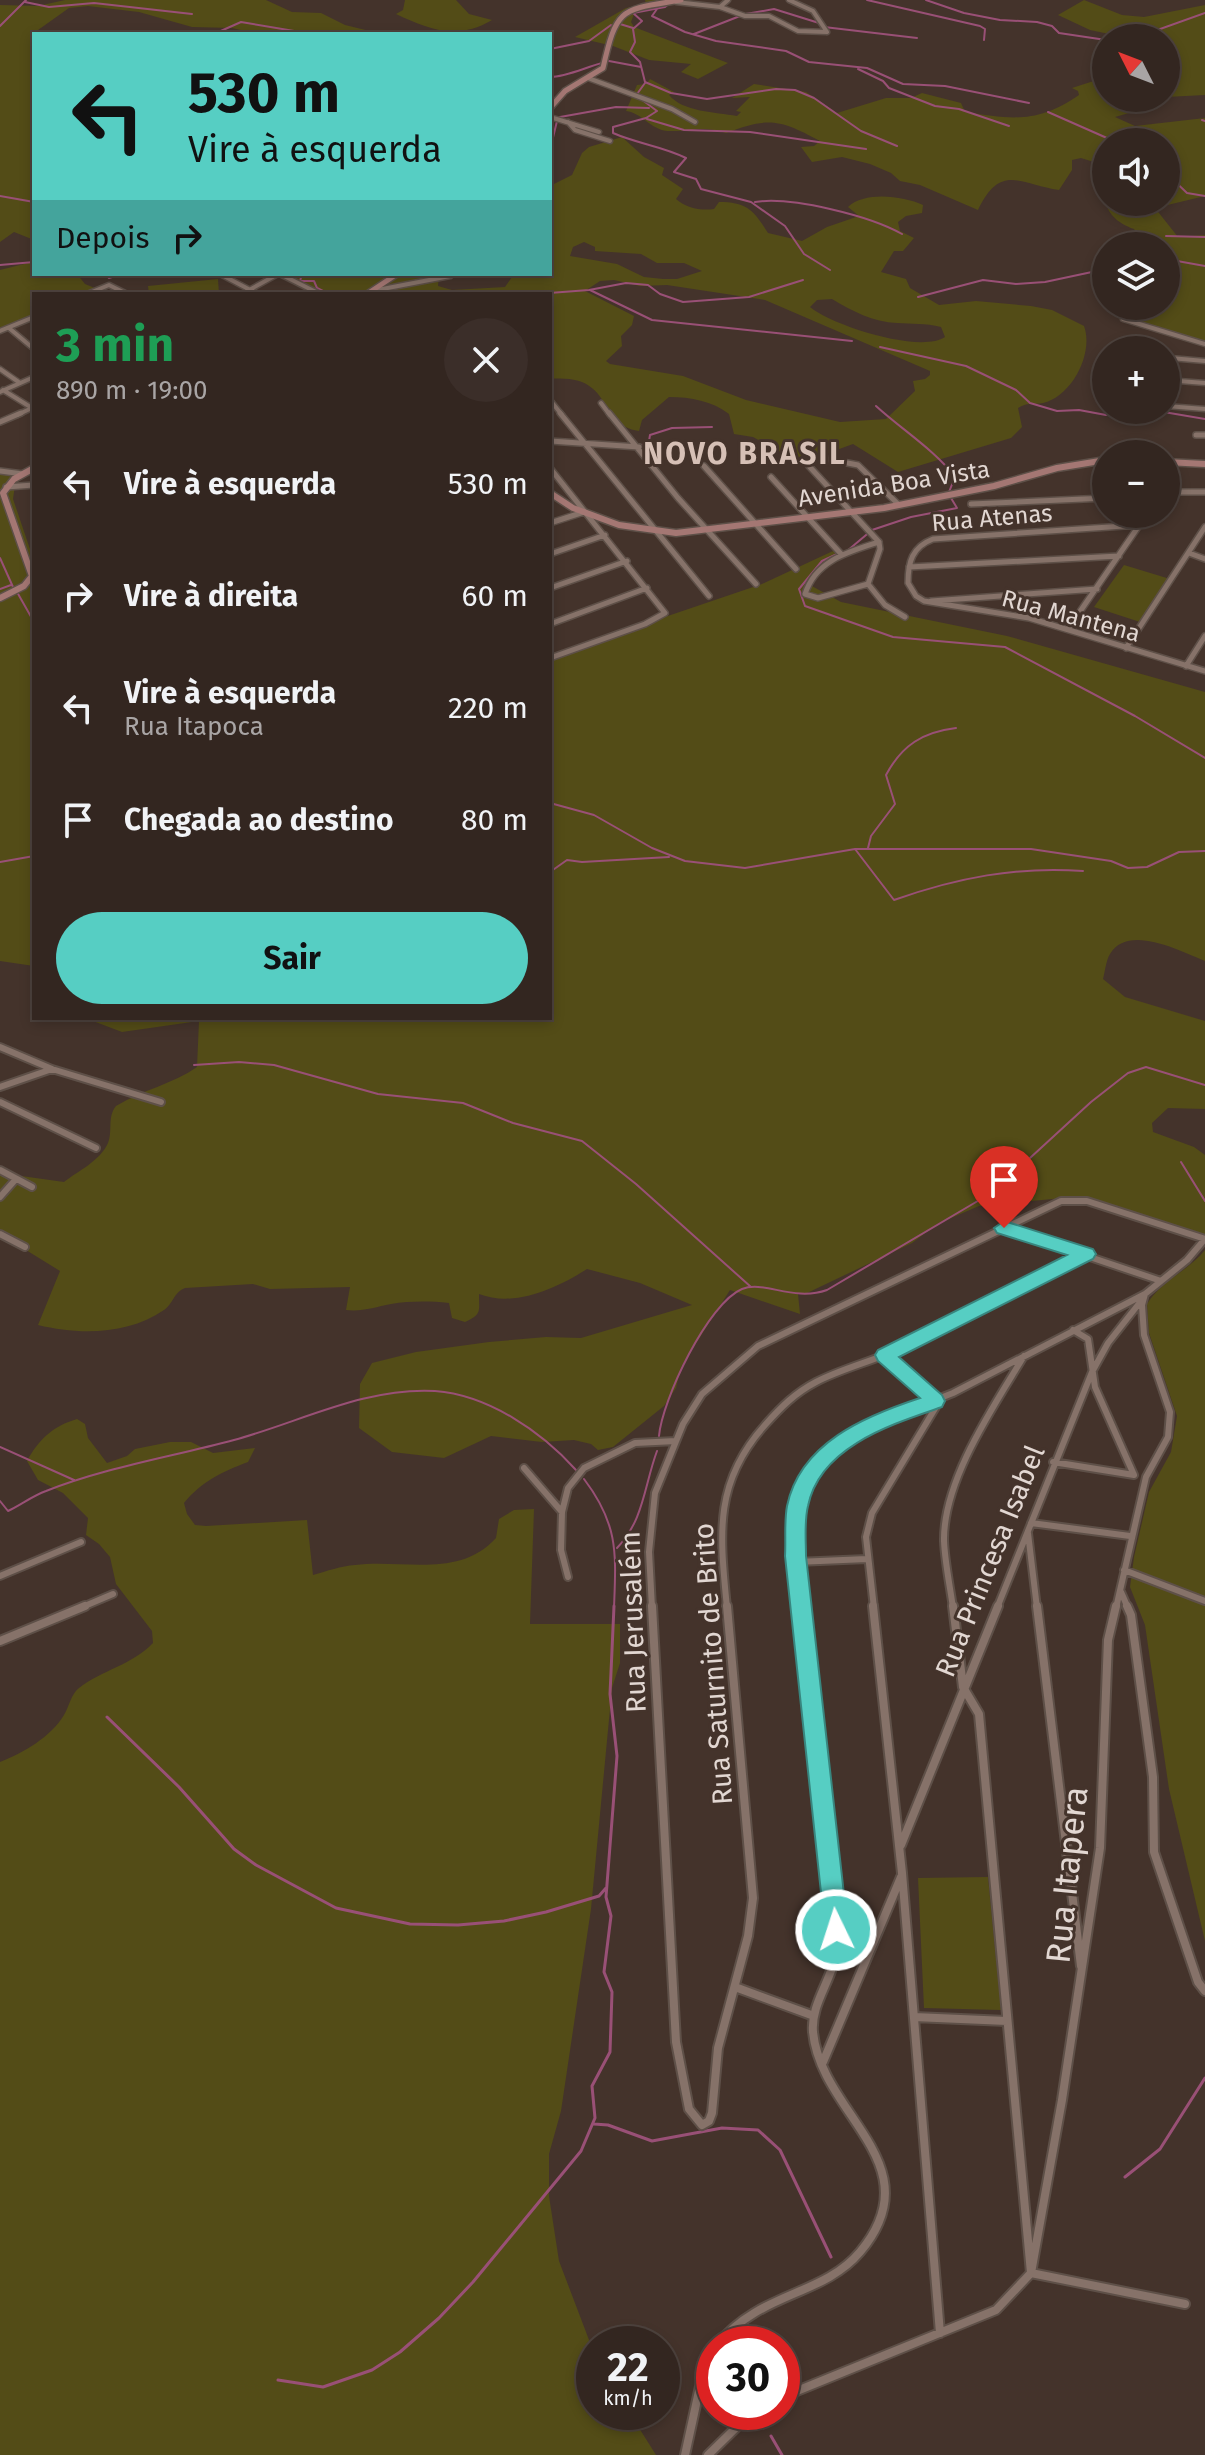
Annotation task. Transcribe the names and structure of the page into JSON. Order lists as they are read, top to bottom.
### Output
{
  "streets": {
    "street": [
      "Avenida Boa Vista",
      "Rua Atenas",
      "Rua Mantena",
      "Rua Princesa Isabel",
      "Rua Jerusalém",
      "Rua Saturnito de Brito",
      "Rua Itapera"
    ]
  },
  "crossings": [
    ["Rua Atenas", "Rua Mantena"],
    ["Rua Princesa Isabel", "Rua Itapera"],
    ["Rua Jerusalém", "Rua Saturnito de Brito"]
  ],
  "districts": ["NOVO BRASIL"],
  "north": "top left",
  "page": {
    "map_buttons": ["+", "−"],
    "turn": ["530 m", "Vire à esquerda"],
    "then": "Depois",
    "heading": ["3 min", "890 m · 19:00"],
    "list": [
      {
        "name": "Vire à esquerda",
        "value": "530 m"
      },
      {
        "name": "Vire à direita",
        "value": "60 m"
      },
      {
        "name": "Vire à esquerda",
        "note": "Rua Itapoca",
        "value": "220 m"
      },
      {
        "name": "Chegada ao destino",
        "value": "80 m"
      }
    ],
    "buttons": "Sair",
    "speed": "22 km/h",
    "limit": "30"
  }
}
